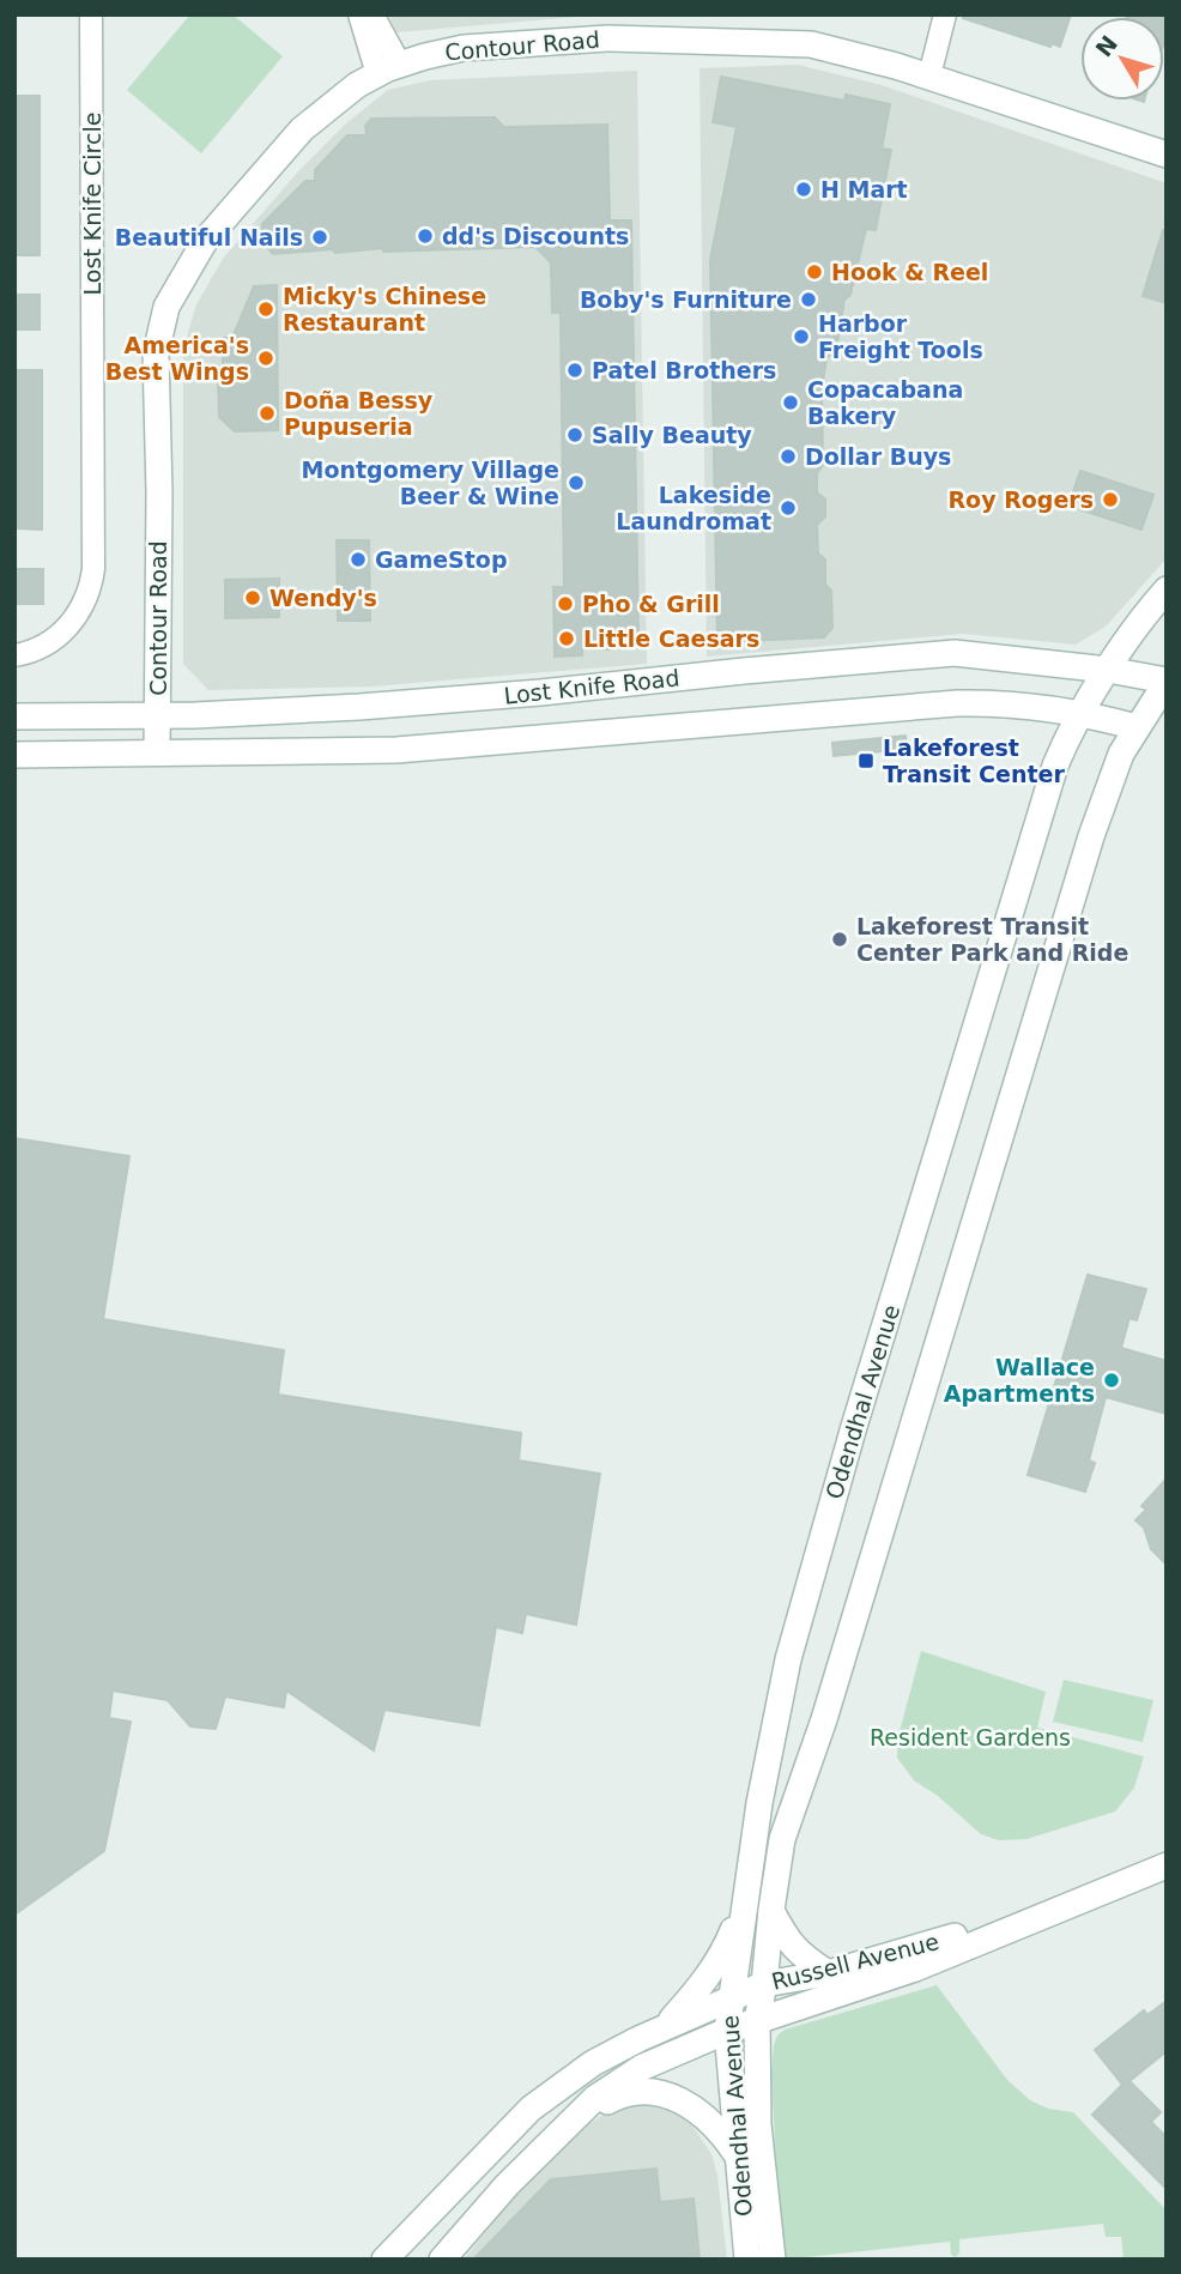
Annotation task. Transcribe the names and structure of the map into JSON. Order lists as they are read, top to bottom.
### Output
{
  "streets": {
    "street": [
      "Contour Road",
      "Lost Knife Circle",
      "Lost Knife Road",
      "Odendhal Avenue",
      "Russell Avenue"
    ]
  },
  "crossings": [
    ["Contour Road", "Lost Knife Road"],
    ["Lost Knife Road", "Odendhal Avenue"],
    ["Odendhal Avenue", "Russell Avenue"]
  ],
  "parks": ["Resident Gardens"],
  "places": {
    "other": [
      "H Mart",
      "dd's Discounts",
      "Beautiful Nails",
      "Hook & Reel",
      "Boby's Furniture",
      "Micky's Chinese Restaurant",
      "Harbor Freight Tools",
      "America's Best Wings",
      "Patel Brothers",
      "Copacabana Bakery",
      "Doña Bessy Pupuseria",
      "Sally Beauty",
      "Dollar Buys",
      "Montgomery Village Beer & Wine",
      "Roy Rogers",
      "Lakeside Laundromat",
      "GameStop",
      "Wendy's",
      "Pho & Grill",
      "Little Caesars",
      "Lakeforest Transit Center Park and Ride",
      "Wallace Apartments"
    ],
    "transit": ["Lakeforest Transit Center"]
  },
  "north": "top left"
}
